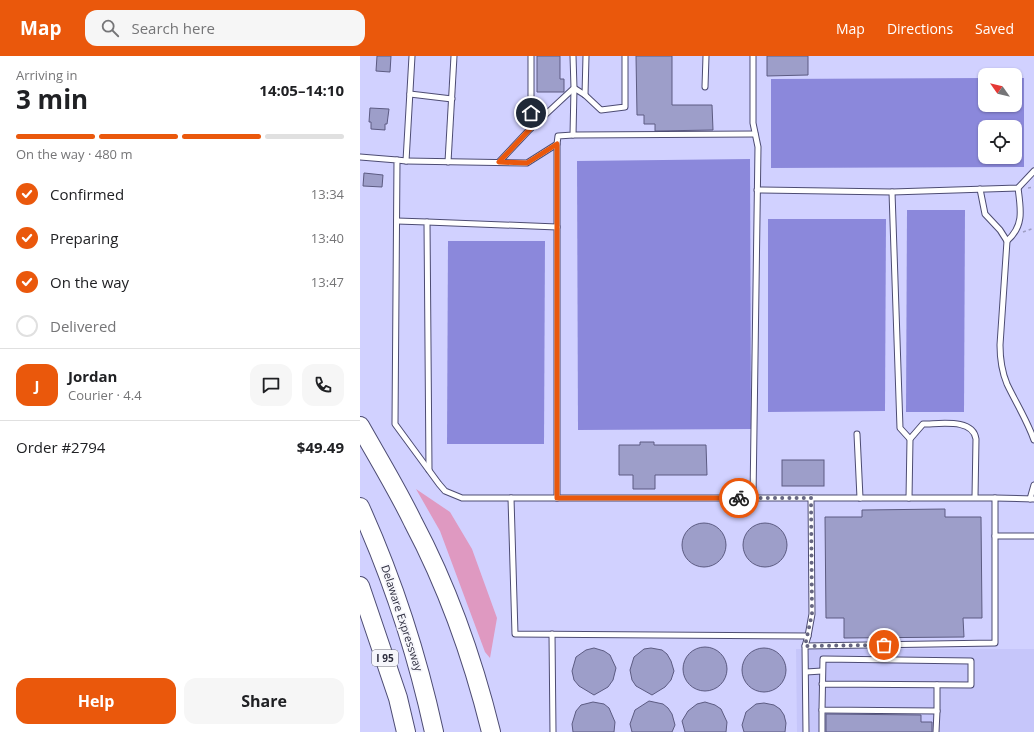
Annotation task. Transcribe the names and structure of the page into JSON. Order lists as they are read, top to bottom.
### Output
{
  "streets": {
    "highway": ["Delaware Expressway", "I 95"]
  },
  "north": "top left",
  "page": {
    "header": "Map",
    "search": "Search here",
    "nav": ["Map", "Directions", "Saved"],
    "heading": ["3 min", "Arriving in", "14:05–14:10"],
    "panel": [
      "Jordan",
      "Courier · 4.4",
      "Order #2794",
      "$49.49"
    ],
    "bar": "On the way · 480 m",
    "list": [
      ["Confirmed", "13:34"],
      ["Preparing", "13:40"],
      ["On the way", "13:47"],
      "Delivered"
    ],
    "round": "J",
    "buttons": ["Help", "Share"]
  }
}
